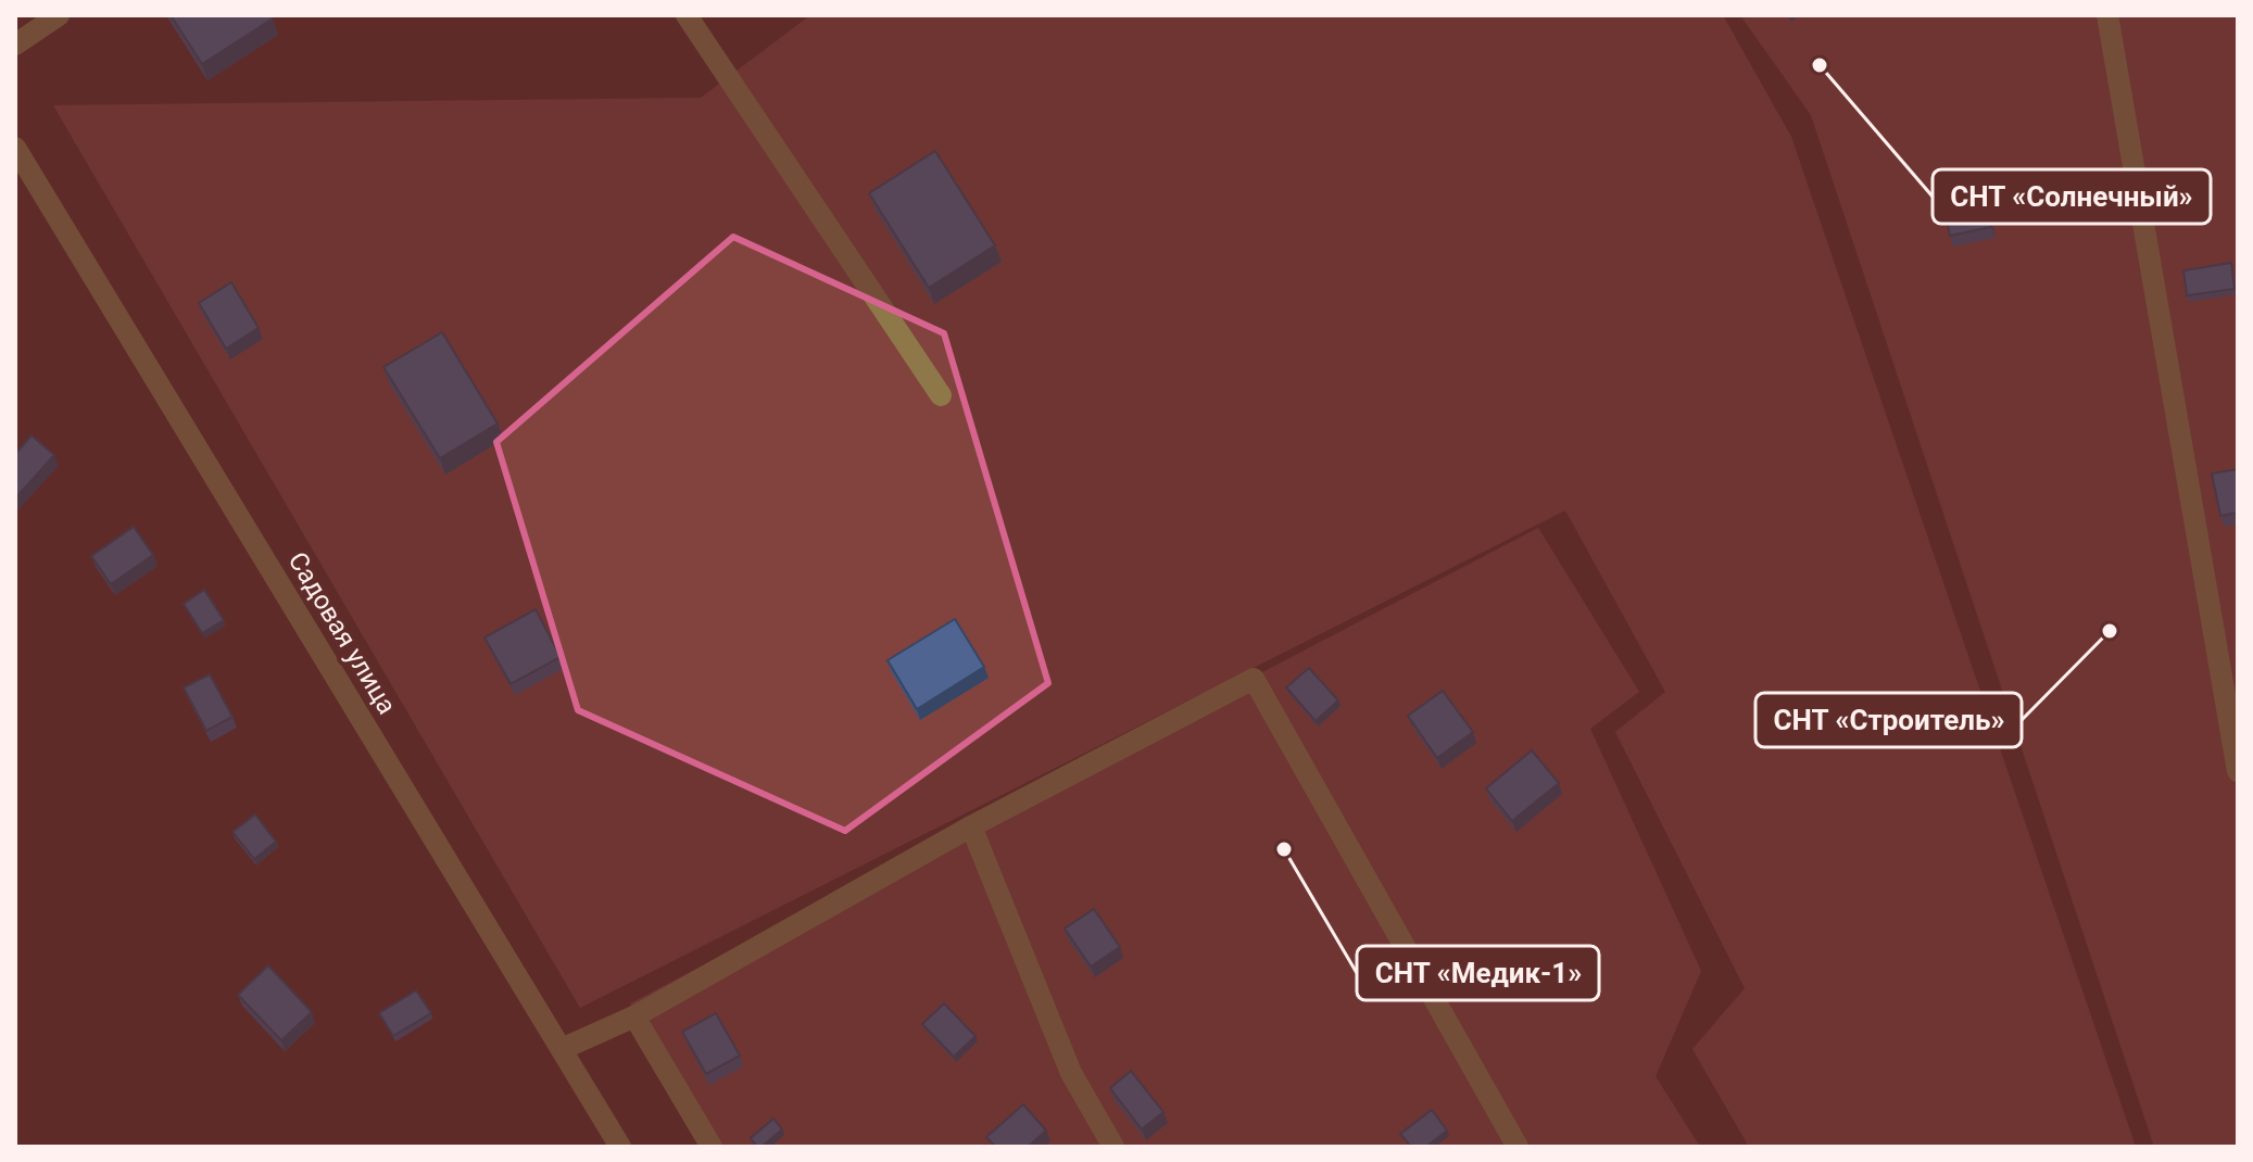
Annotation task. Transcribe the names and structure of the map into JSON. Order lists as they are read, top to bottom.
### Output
{
  "streets": {
    "street": ["Садовая улица"]
  },
  "places": ["СНТ «Солнечный»", "СНТ «Строитель»", "СНТ «Медик-1»"]
}
